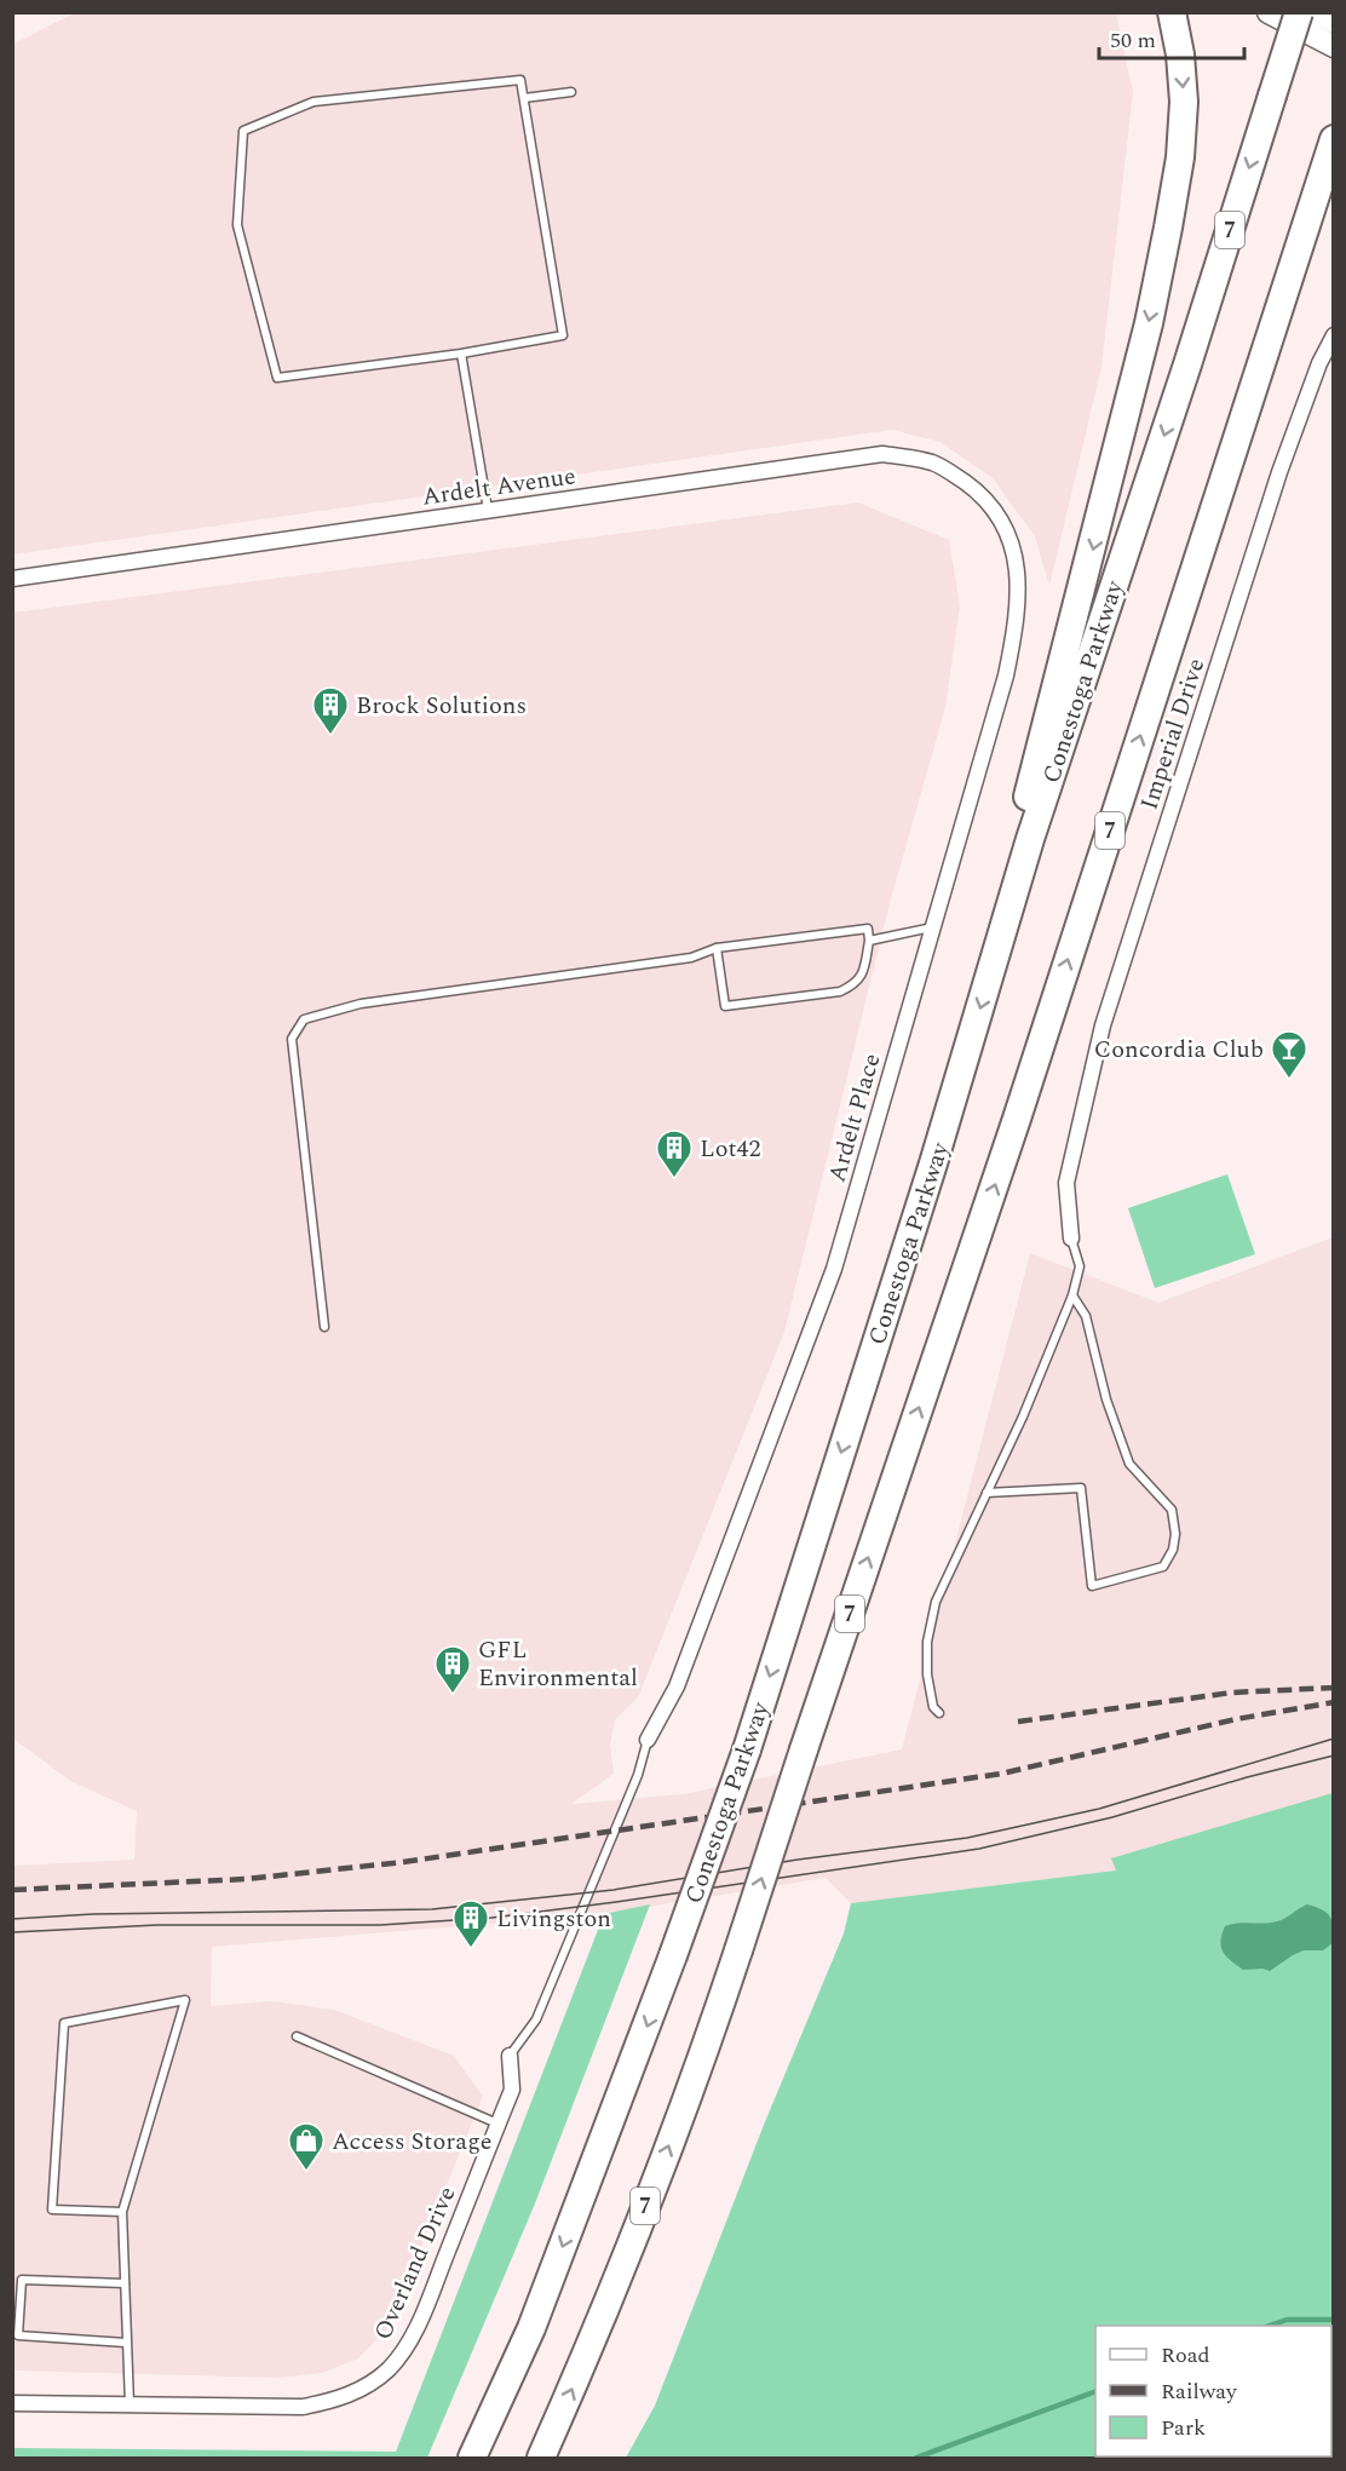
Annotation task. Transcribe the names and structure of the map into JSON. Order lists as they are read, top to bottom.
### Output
{
  "streets": {
    "highway": ["7", "Conestoga Parkway"],
    "street": [
      "Ardelt Avenue",
      "Imperial Drive",
      "Ardelt Place",
      "Overland Drive"
    ]
  },
  "crossings": [
    ["Ardelt Avenue", "Ardelt Place"]
  ],
  "places": {
    "building": [
      "Brock Solutions",
      "Lot42",
      "GFL Environmental",
      "Livingston"
    ],
    "bar": ["Concordia Club"],
    "shop": ["Access Storage"]
  },
  "legend": ["Road", "Railway", "Park"],
  "scale_bar": "50 m"
}
